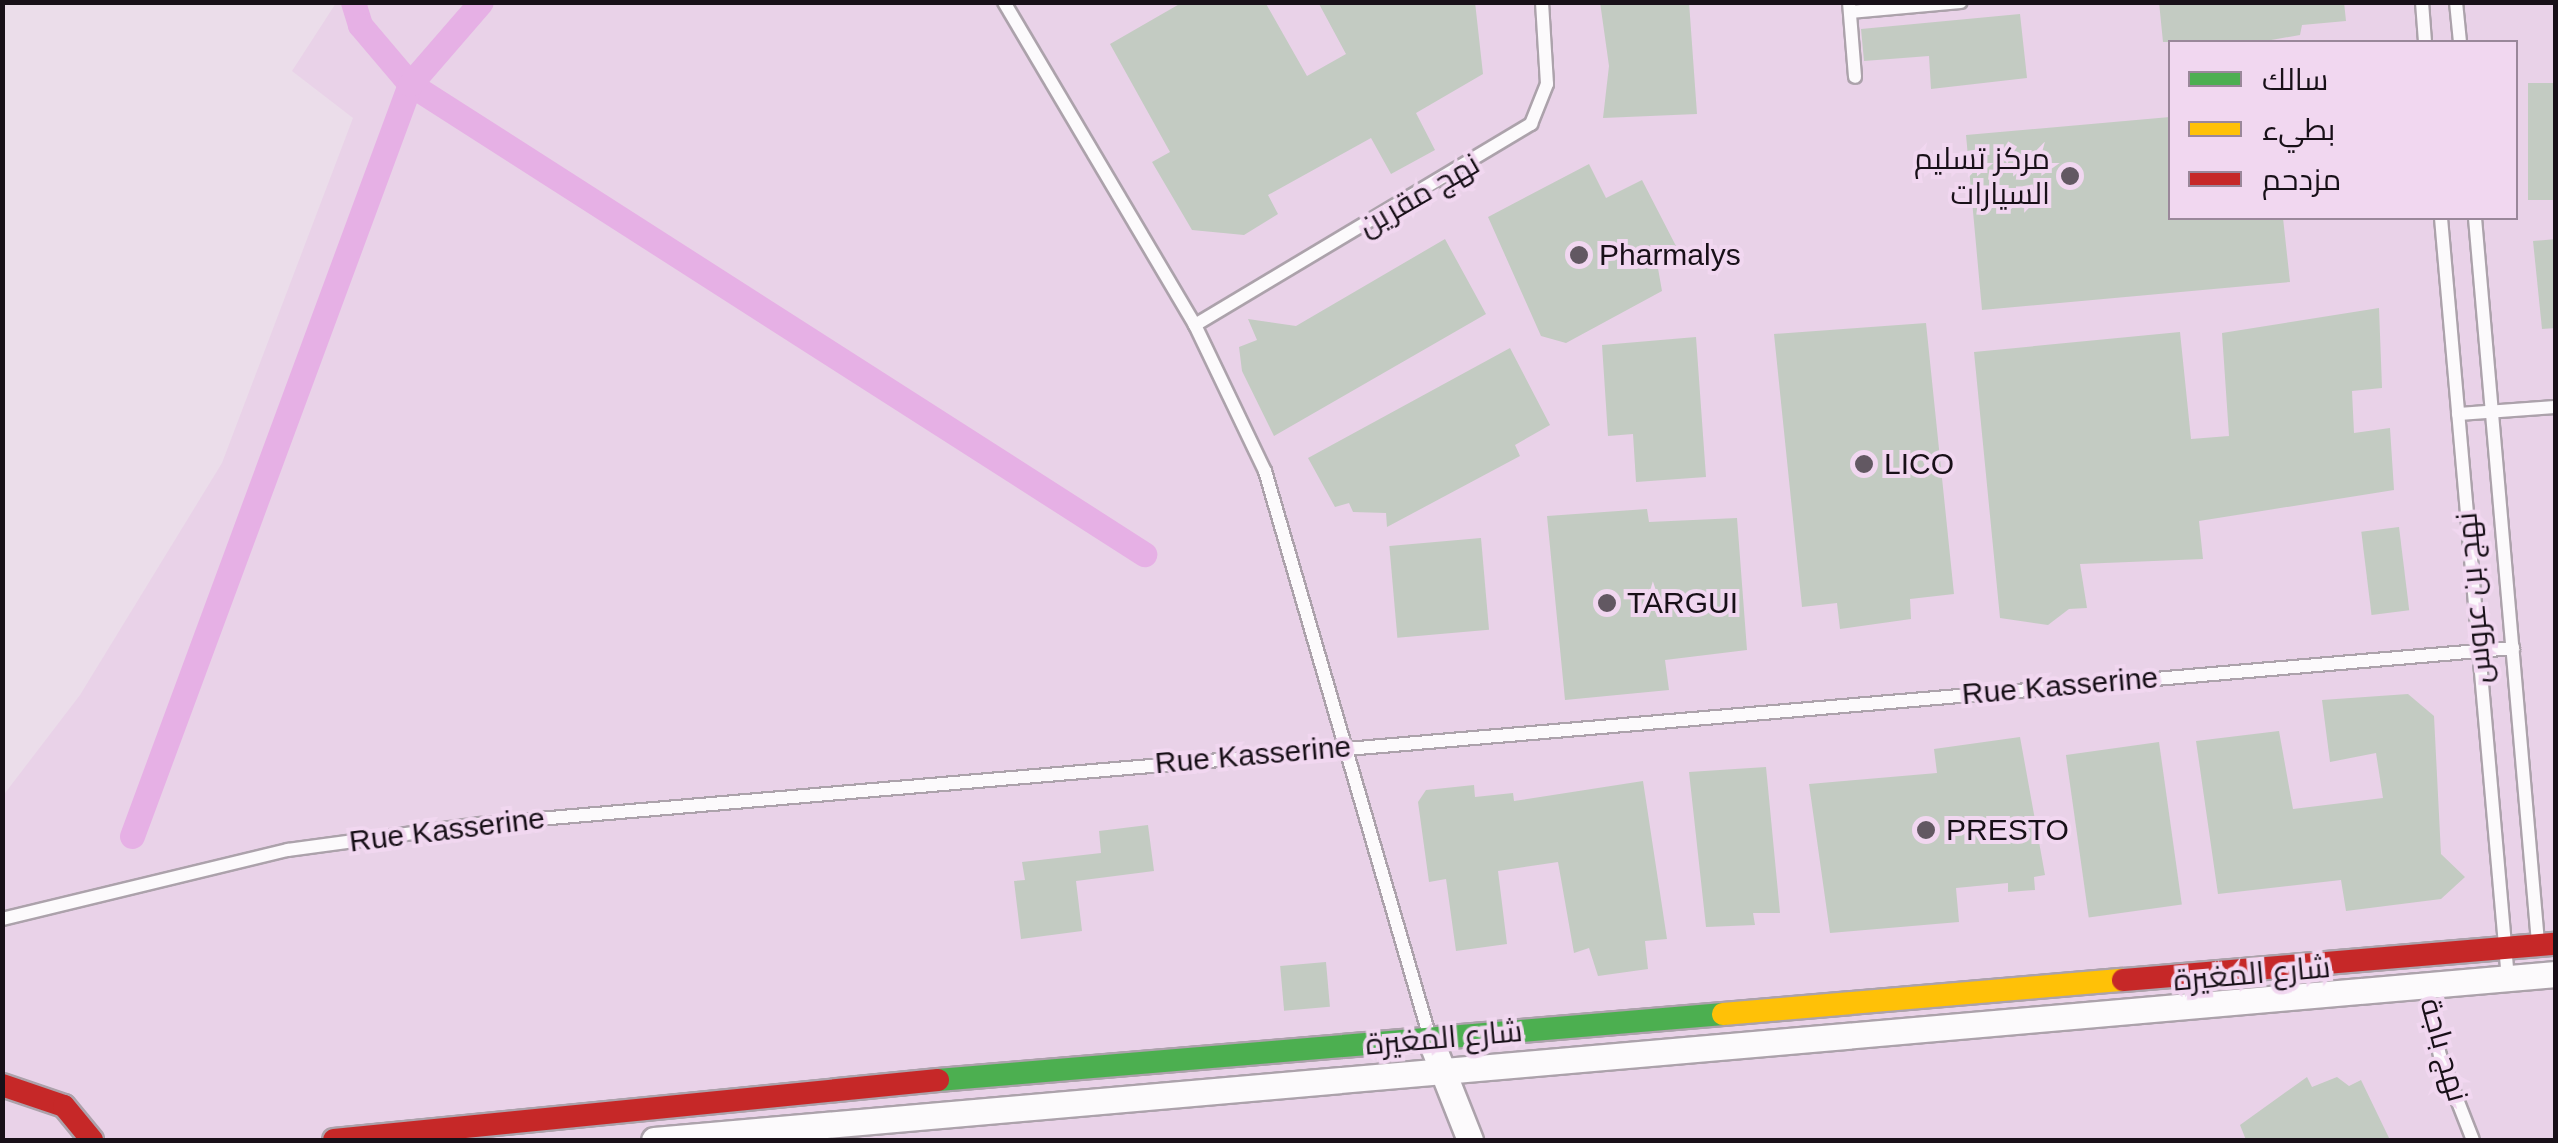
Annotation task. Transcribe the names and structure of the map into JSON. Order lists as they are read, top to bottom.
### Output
{
  "streets": {
    "street": ["شارع المغيرة"],
    "lane": [
      "نهج مقرين",
      "نهج بن عروس",
      "Rue Kasserine",
      "نهج باجة"
    ]
  },
  "crossings": [
    ["نهج بن عروس", "Rue Kasserine"],
    ["نهج بن عروس", "شارع المغيرة"],
    ["شارع المغيرة", "نهج باجة"]
  ],
  "places": [
    "مركز تسليم السيارات",
    "Pharmalys",
    "LICO",
    "TARGUI",
    "PRESTO"
  ],
  "legend": ["سالك", "بطيء", "مزدحم"]
}
